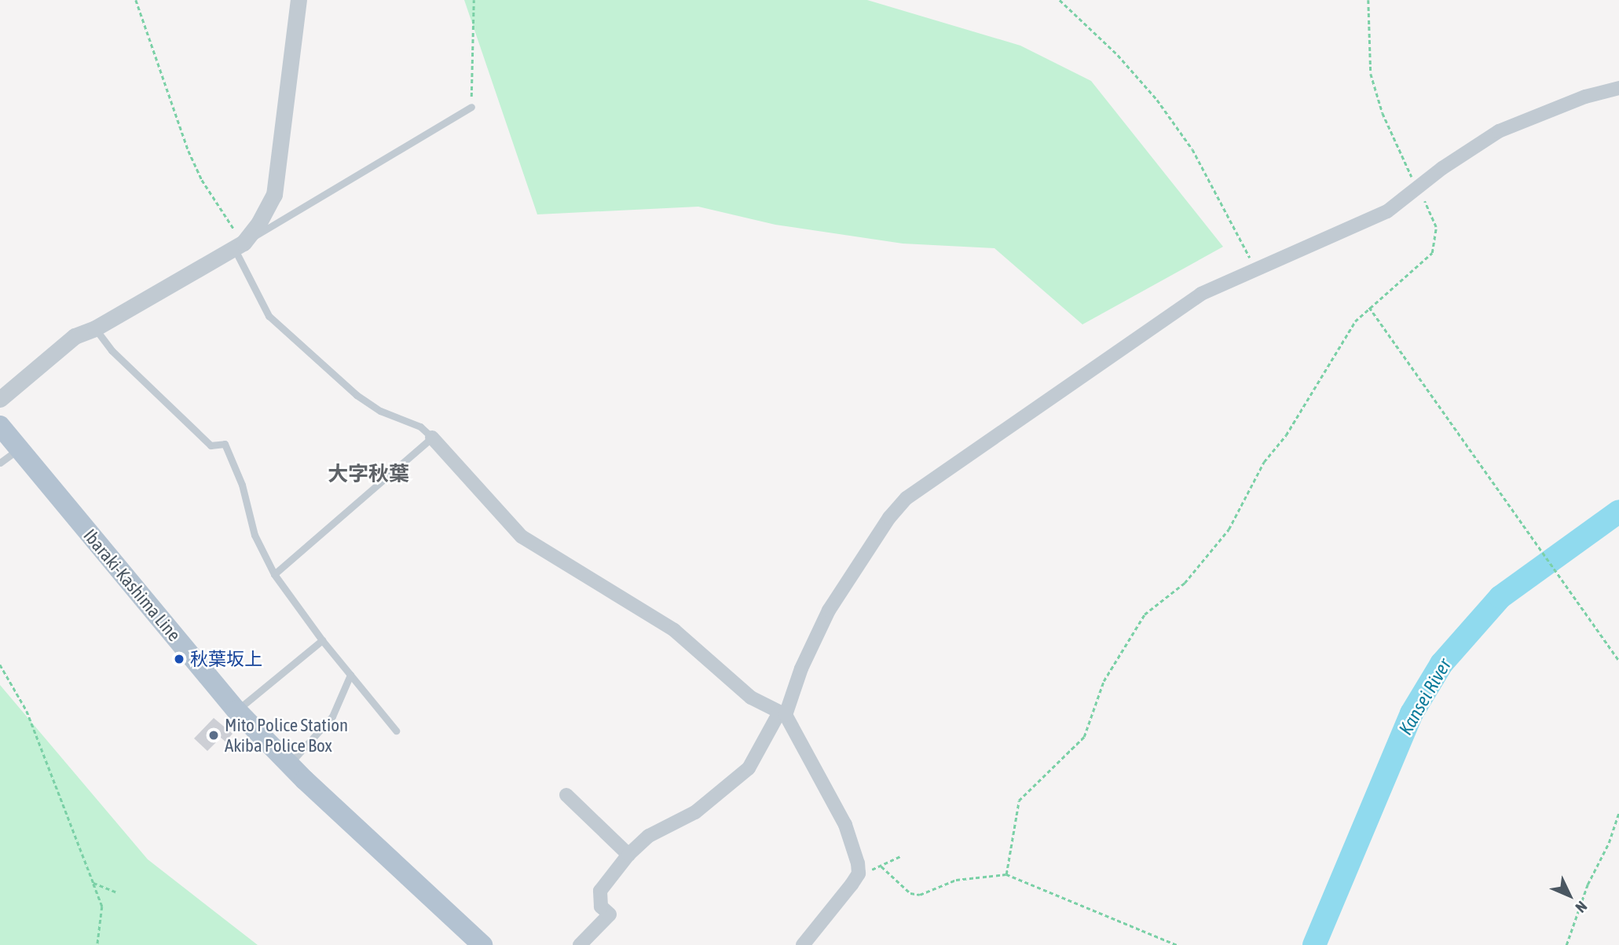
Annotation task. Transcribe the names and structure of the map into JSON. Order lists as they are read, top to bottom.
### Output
{
  "streets": {
    "main road": ["Ibaraki-Kashima Line"]
  },
  "districts": ["大字秋葉"],
  "water": ["Kansei River"],
  "places": ["秋葉坂上", "Mito Police Station Akiba Police Box"],
  "north": "bottom right"
}
